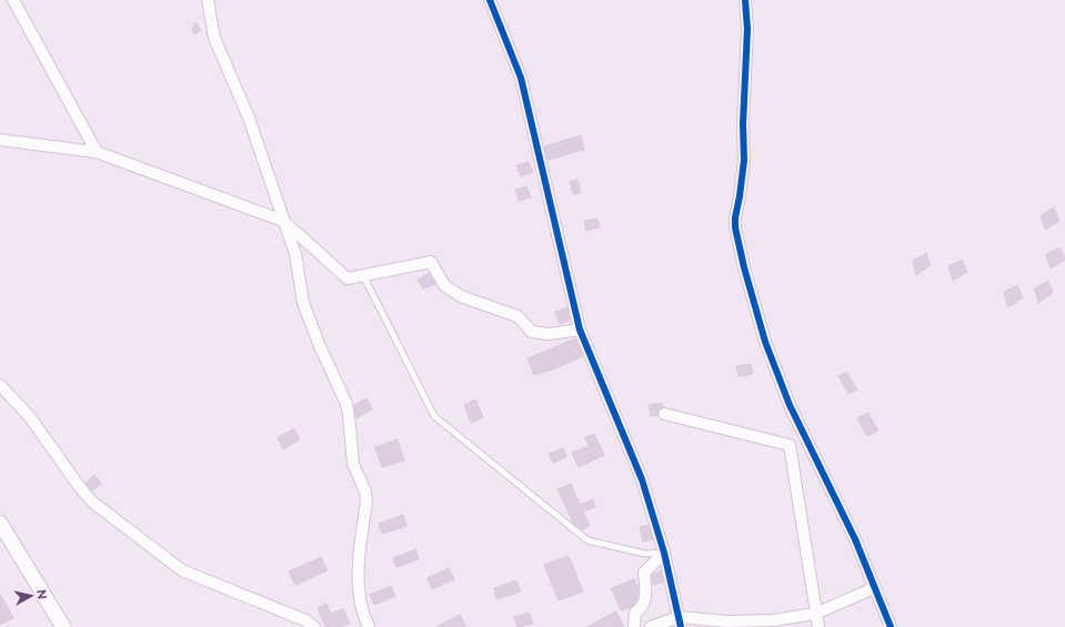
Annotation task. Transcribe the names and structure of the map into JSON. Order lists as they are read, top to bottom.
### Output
{
  "north": "right"
}
